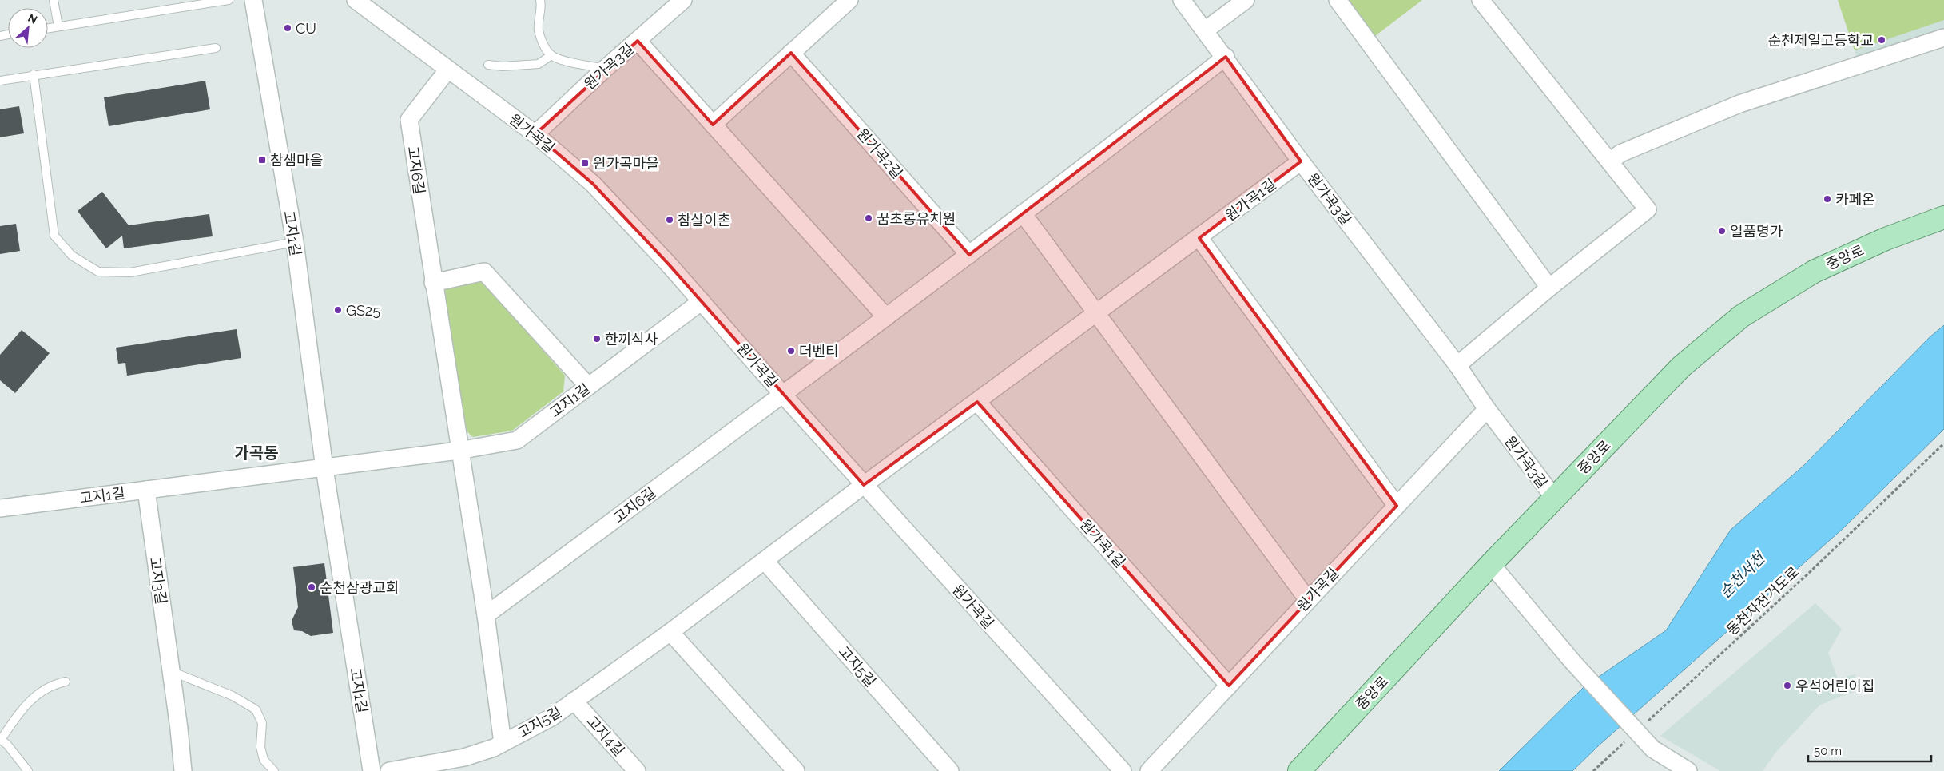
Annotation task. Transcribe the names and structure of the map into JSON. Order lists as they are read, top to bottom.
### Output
{
  "streets": {
    "main road": ["중앙로"],
    "street": [
      "원가곡3길",
      "원가곡길",
      "원가곡2길",
      "고지6길",
      "원가곡1길",
      "고지1길",
      "고지3길",
      "고지5길",
      "고지4길"
    ],
    "path": ["동천자전거도로"]
  },
  "crossings": [
    ["원가곡3길", "원가곡길"],
    ["원가곡3길", "원가곡1길"],
    ["원가곡3길", "중앙로"],
    ["원가곡길", "고지6길"],
    ["원가곡길", "원가곡1길"],
    ["원가곡길", "고지1길"],
    ["원가곡길", "고지5길"],
    ["고지6길", "고지1길"],
    ["고지6길", "고지5길"],
    ["원가곡1길", "고지5길"],
    ["고지1길", "고지3길"],
    ["고지5길", "고지4길"]
  ],
  "districts": ["가곡동"],
  "water": ["순천서천"],
  "places": {
    "other": [
      "CU",
      "순천제일고등학교",
      "카페온",
      "꿈초롱유치원",
      "참살이촌",
      "일품명가",
      "GS25",
      "한끼식사",
      "더벤티",
      "순천삼광교회",
      "우석어린이집"
    ],
    "transit": ["참샘마을", "원가곡마을"]
  },
  "scale_bar": "50 m",
  "north": "top right"
}
